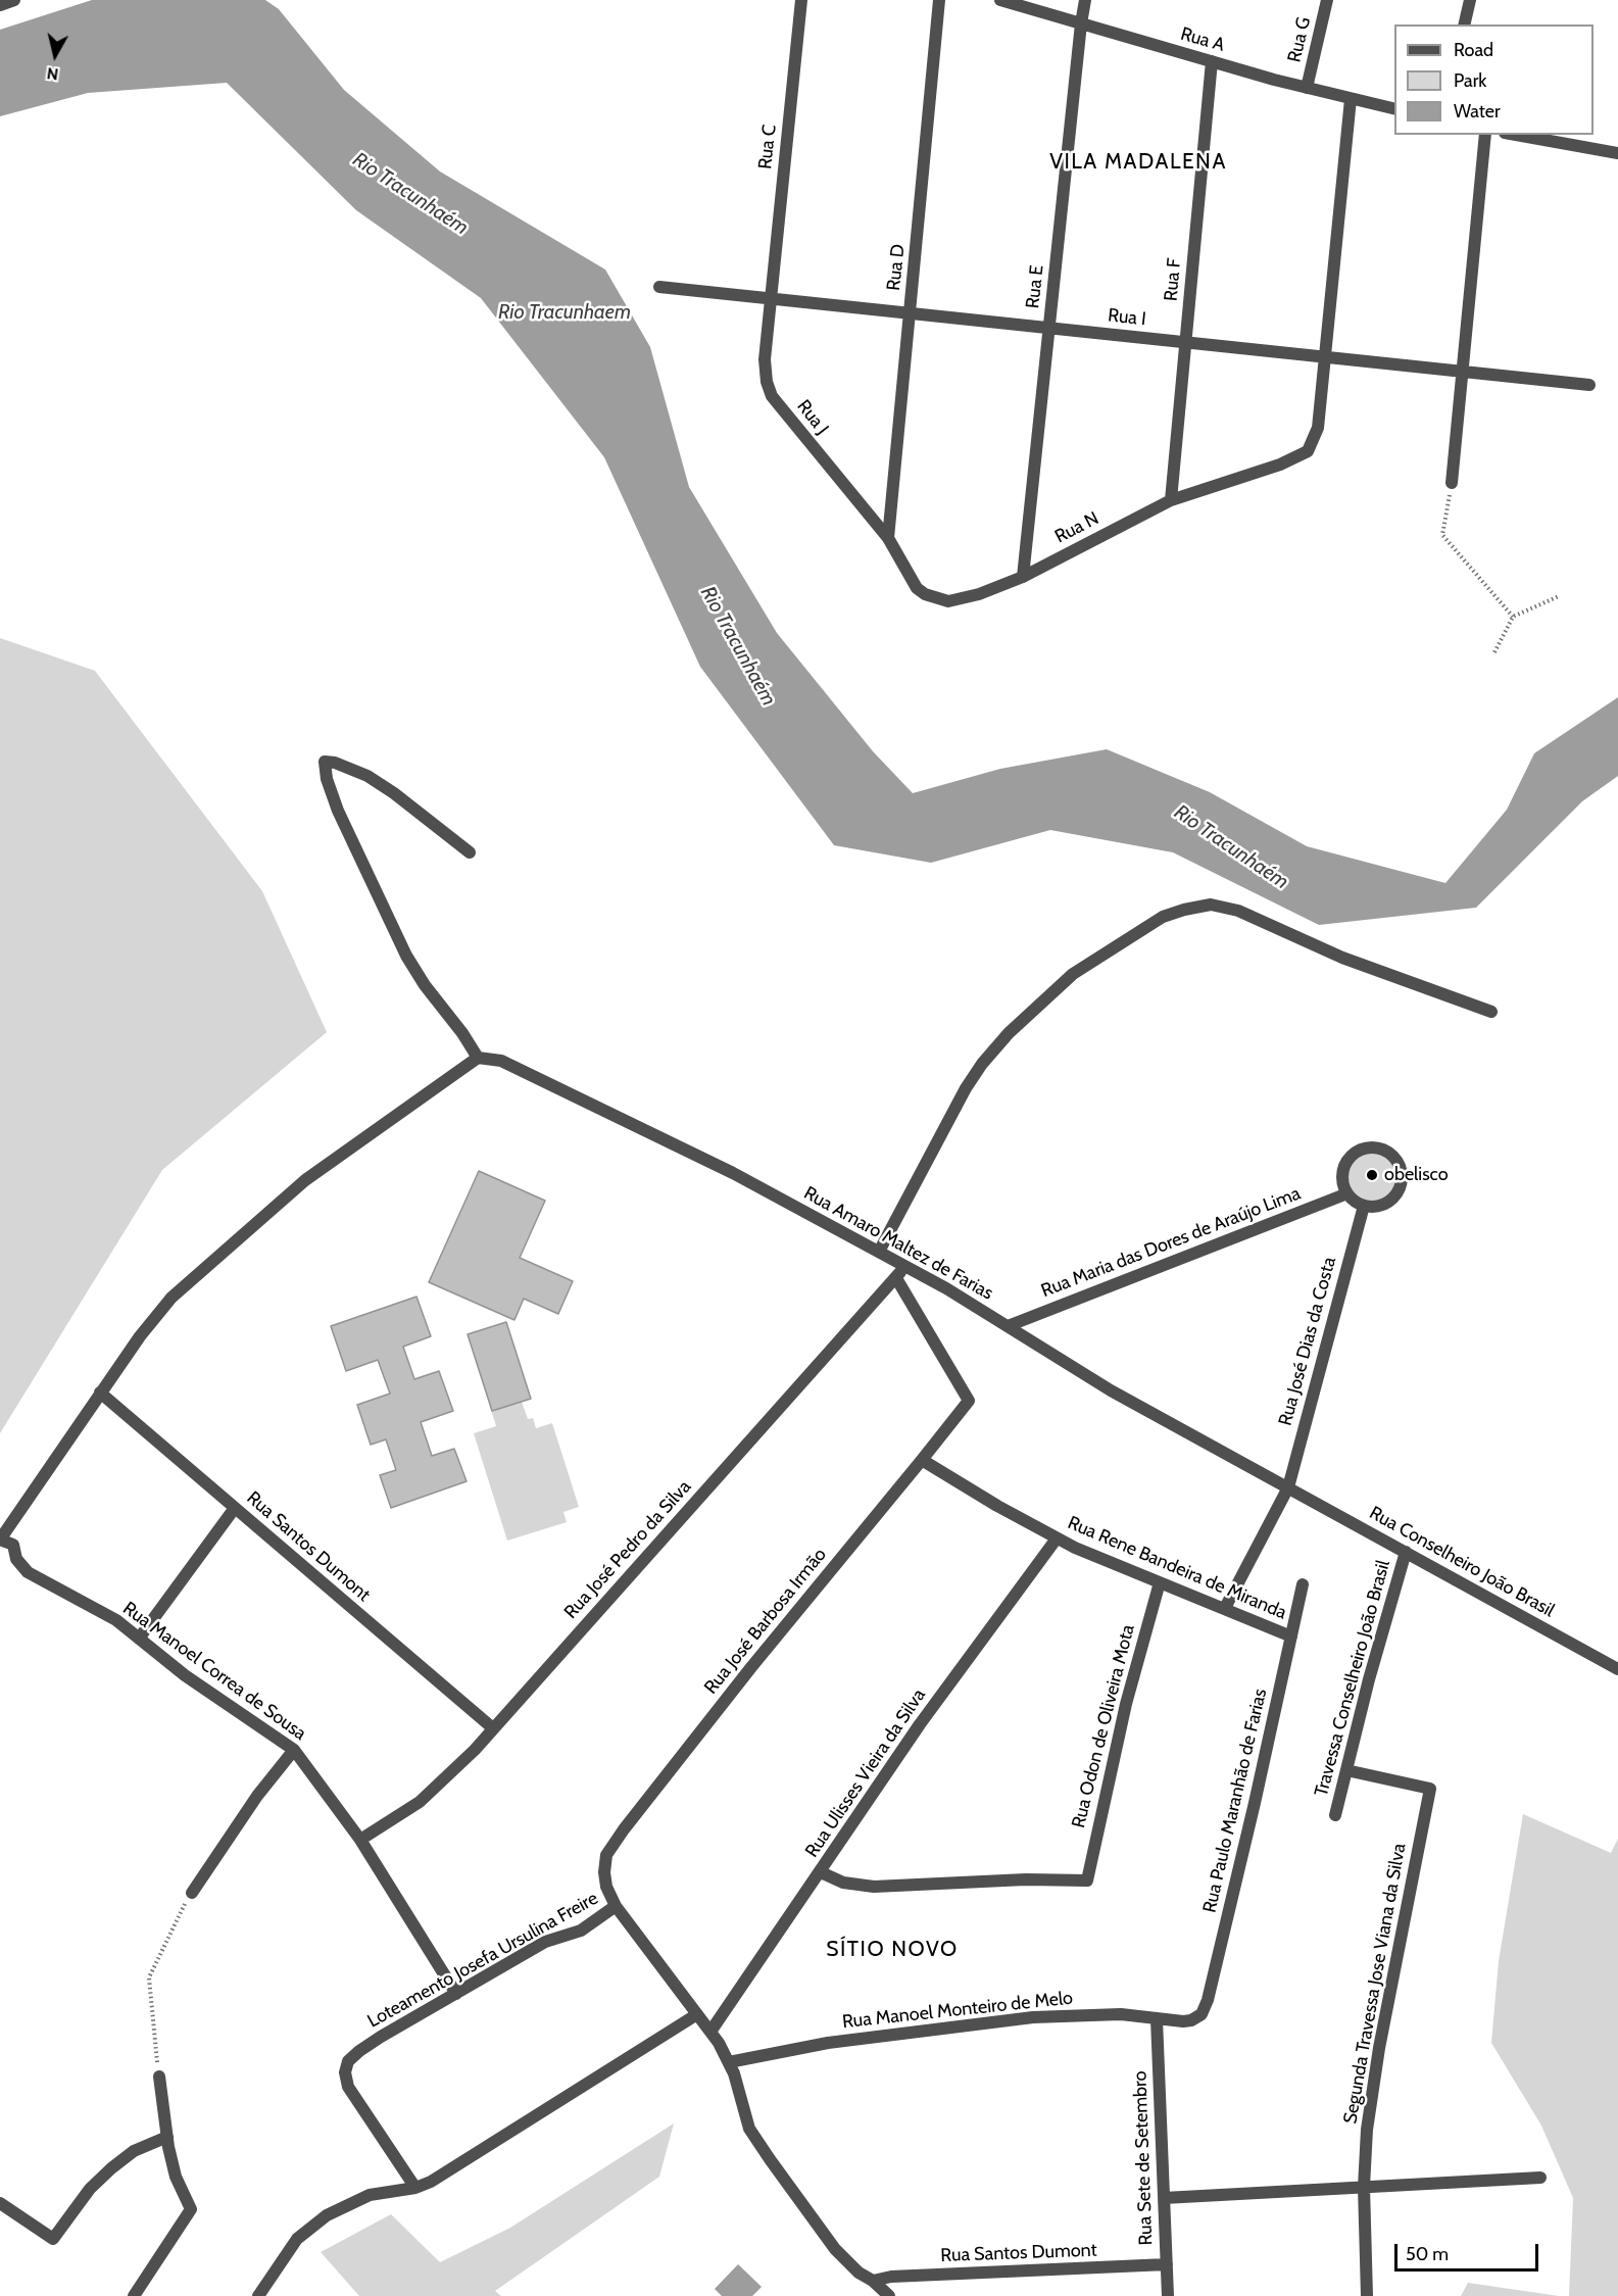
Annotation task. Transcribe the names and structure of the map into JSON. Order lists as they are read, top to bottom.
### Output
{
  "streets": {
    "street": [
      "Rua A",
      "Rua G",
      "Rua C",
      "Rua D",
      "Rua F",
      "Rua E",
      "Rua I",
      "Rua J",
      "Rua N",
      "Rua Maria das Dores de Araújo Lima",
      "Rua Amaro Maltez de Farias",
      "Rua José Dias da Costa",
      "Rua Santos Dumont",
      "Rua José Pedro da Silva",
      "Rua Conselheiro João Brasil",
      "Rua Rene Bandeira de Miranda",
      "Rua José Barbosa Irmão",
      "Rua Manoel Correa de Sousa",
      "Travessa Conselheiro João Brasil",
      "Rua Odon de Oliveira Mota",
      "Rua Ulisses Vieira da Silva",
      "Rua Paulo Maranhão de Farias",
      "Loteamento Josefa Ursulina Freire",
      "Segunda Travessa Jose Viana da Silva",
      "Rua Manoel Monteiro de Melo",
      "Rua Sete de Setembro"
    ]
  },
  "crossings": [
    ["Rua A", "Rua G"],
    ["Rua A", "Rua F"],
    ["Rua A", "Rua E"],
    ["Rua C", "Rua I"],
    ["Rua C", "Rua J"],
    ["Rua D", "Rua I"],
    ["Rua D", "Rua J"],
    ["Rua D", "Rua N"],
    ["Rua F", "Rua I"],
    ["Rua F", "Rua N"],
    ["Rua E", "Rua I"],
    ["Rua E", "Rua N"],
    ["Rua I", "Rua J"],
    ["Rua I", "Rua N"],
    ["Rua J", "Rua N"],
    ["Rua Maria das Dores de Araújo Lima", "Rua Amaro Maltez de Farias"],
    ["Rua Maria das Dores de Araújo Lima", "Rua José Dias da Costa"],
    ["Rua Amaro Maltez de Farias", "Rua José Dias da Costa"],
    ["Rua Amaro Maltez de Farias", "Rua José Pedro da Silva"],
    ["Rua Amaro Maltez de Farias", "Rua Conselheiro João Brasil"],
    ["Rua José Dias da Costa", "Rua Conselheiro João Brasil"],
    ["Rua José Dias da Costa", "Rua Rene Bandeira de Miranda"],
    ["Rua Santos Dumont", "Rua José Pedro da Silva"],
    ["Rua Santos Dumont", "Rua Manoel Correa de Sousa"],
    ["Rua Santos Dumont", "Rua Sete de Setembro"],
    ["Rua José Pedro da Silva", "Rua José Barbosa Irmão"],
    ["Rua José Pedro da Silva", "Rua Manoel Correa de Sousa"],
    ["Rua Conselheiro João Brasil", "Travessa Conselheiro João Brasil"],
    ["Rua Rene Bandeira de Miranda", "Rua José Barbosa Irmão"],
    ["Rua Rene Bandeira de Miranda", "Rua Odon de Oliveira Mota"],
    ["Rua Rene Bandeira de Miranda", "Rua Ulisses Vieira da Silva"],
    ["Rua Rene Bandeira de Miranda", "Rua Paulo Maranhão de Farias"],
    ["Rua José Barbosa Irmão", "Loteamento Josefa Ursulina Freire"],
    ["Rua Manoel Correa de Sousa", "Loteamento Josefa Ursulina Freire"],
    ["Travessa Conselheiro João Brasil", "Segunda Travessa Jose Viana da Silva"],
    ["Rua Odon de Oliveira Mota", "Rua Ulisses Vieira da Silva"],
    ["Rua Paulo Maranhão de Farias", "Rua Manoel Monteiro de Melo"],
    ["Rua Manoel Monteiro de Melo", "Rua Sete de Setembro"]
  ],
  "districts": ["VILA MADALENA", "SÍTIO NOVO"],
  "water": ["Rio Tracunhaém", "Rio Tracunhaem"],
  "places": ["obelisco"],
  "legend": ["Road", "Park", "Water"],
  "scale_bar": "50 m",
  "north": "bottom"
}
